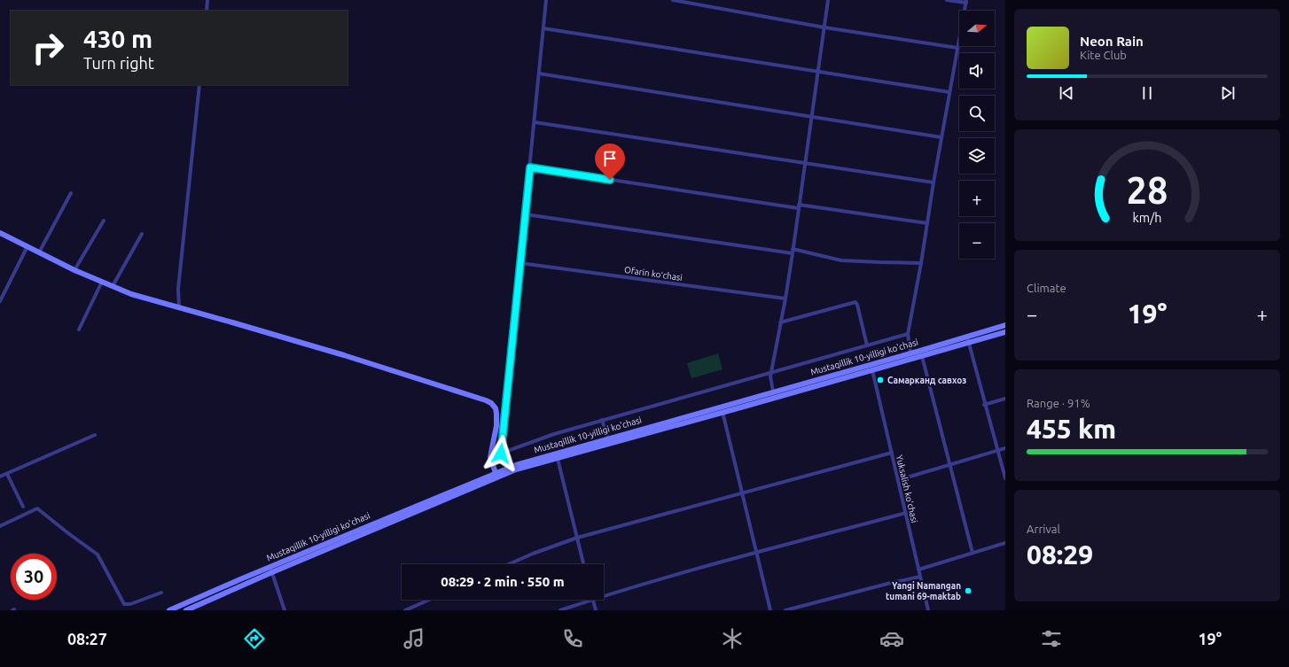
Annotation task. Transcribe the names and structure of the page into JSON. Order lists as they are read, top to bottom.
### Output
{
  "streets": {
    "main road": ["Mustaqillik 10-yilligi ko'chasi"],
    "street": ["Ofarin koʻchasi", "Yuksalish ko'chasi"]
  },
  "crossings": [
    ["Mustaqillik 10-yilligi ko'chasi", "Yuksalish ko'chasi"]
  ],
  "places": ["Самарканд савхоз", "Yangi Namangan tumani 69-maktab"],
  "north": "right",
  "page": {
    "map_buttons": ["+", "−"],
    "turn": ["430 m", "Turn right"],
    "song": ["Neon Rain", "Kite Club"],
    "tile": [
      "Climate",
      ["Range · 91%", "455 km"],
      ["Arrival", "08:29"]
    ],
    "heat": ["−", "19°", "+"],
    "limit": "30",
    "trip": "08:29 · 2 min · 550 m",
    "tabs": ["08:27", "19°"],
    "gauge": ["28", "km/h"]
  }
}
